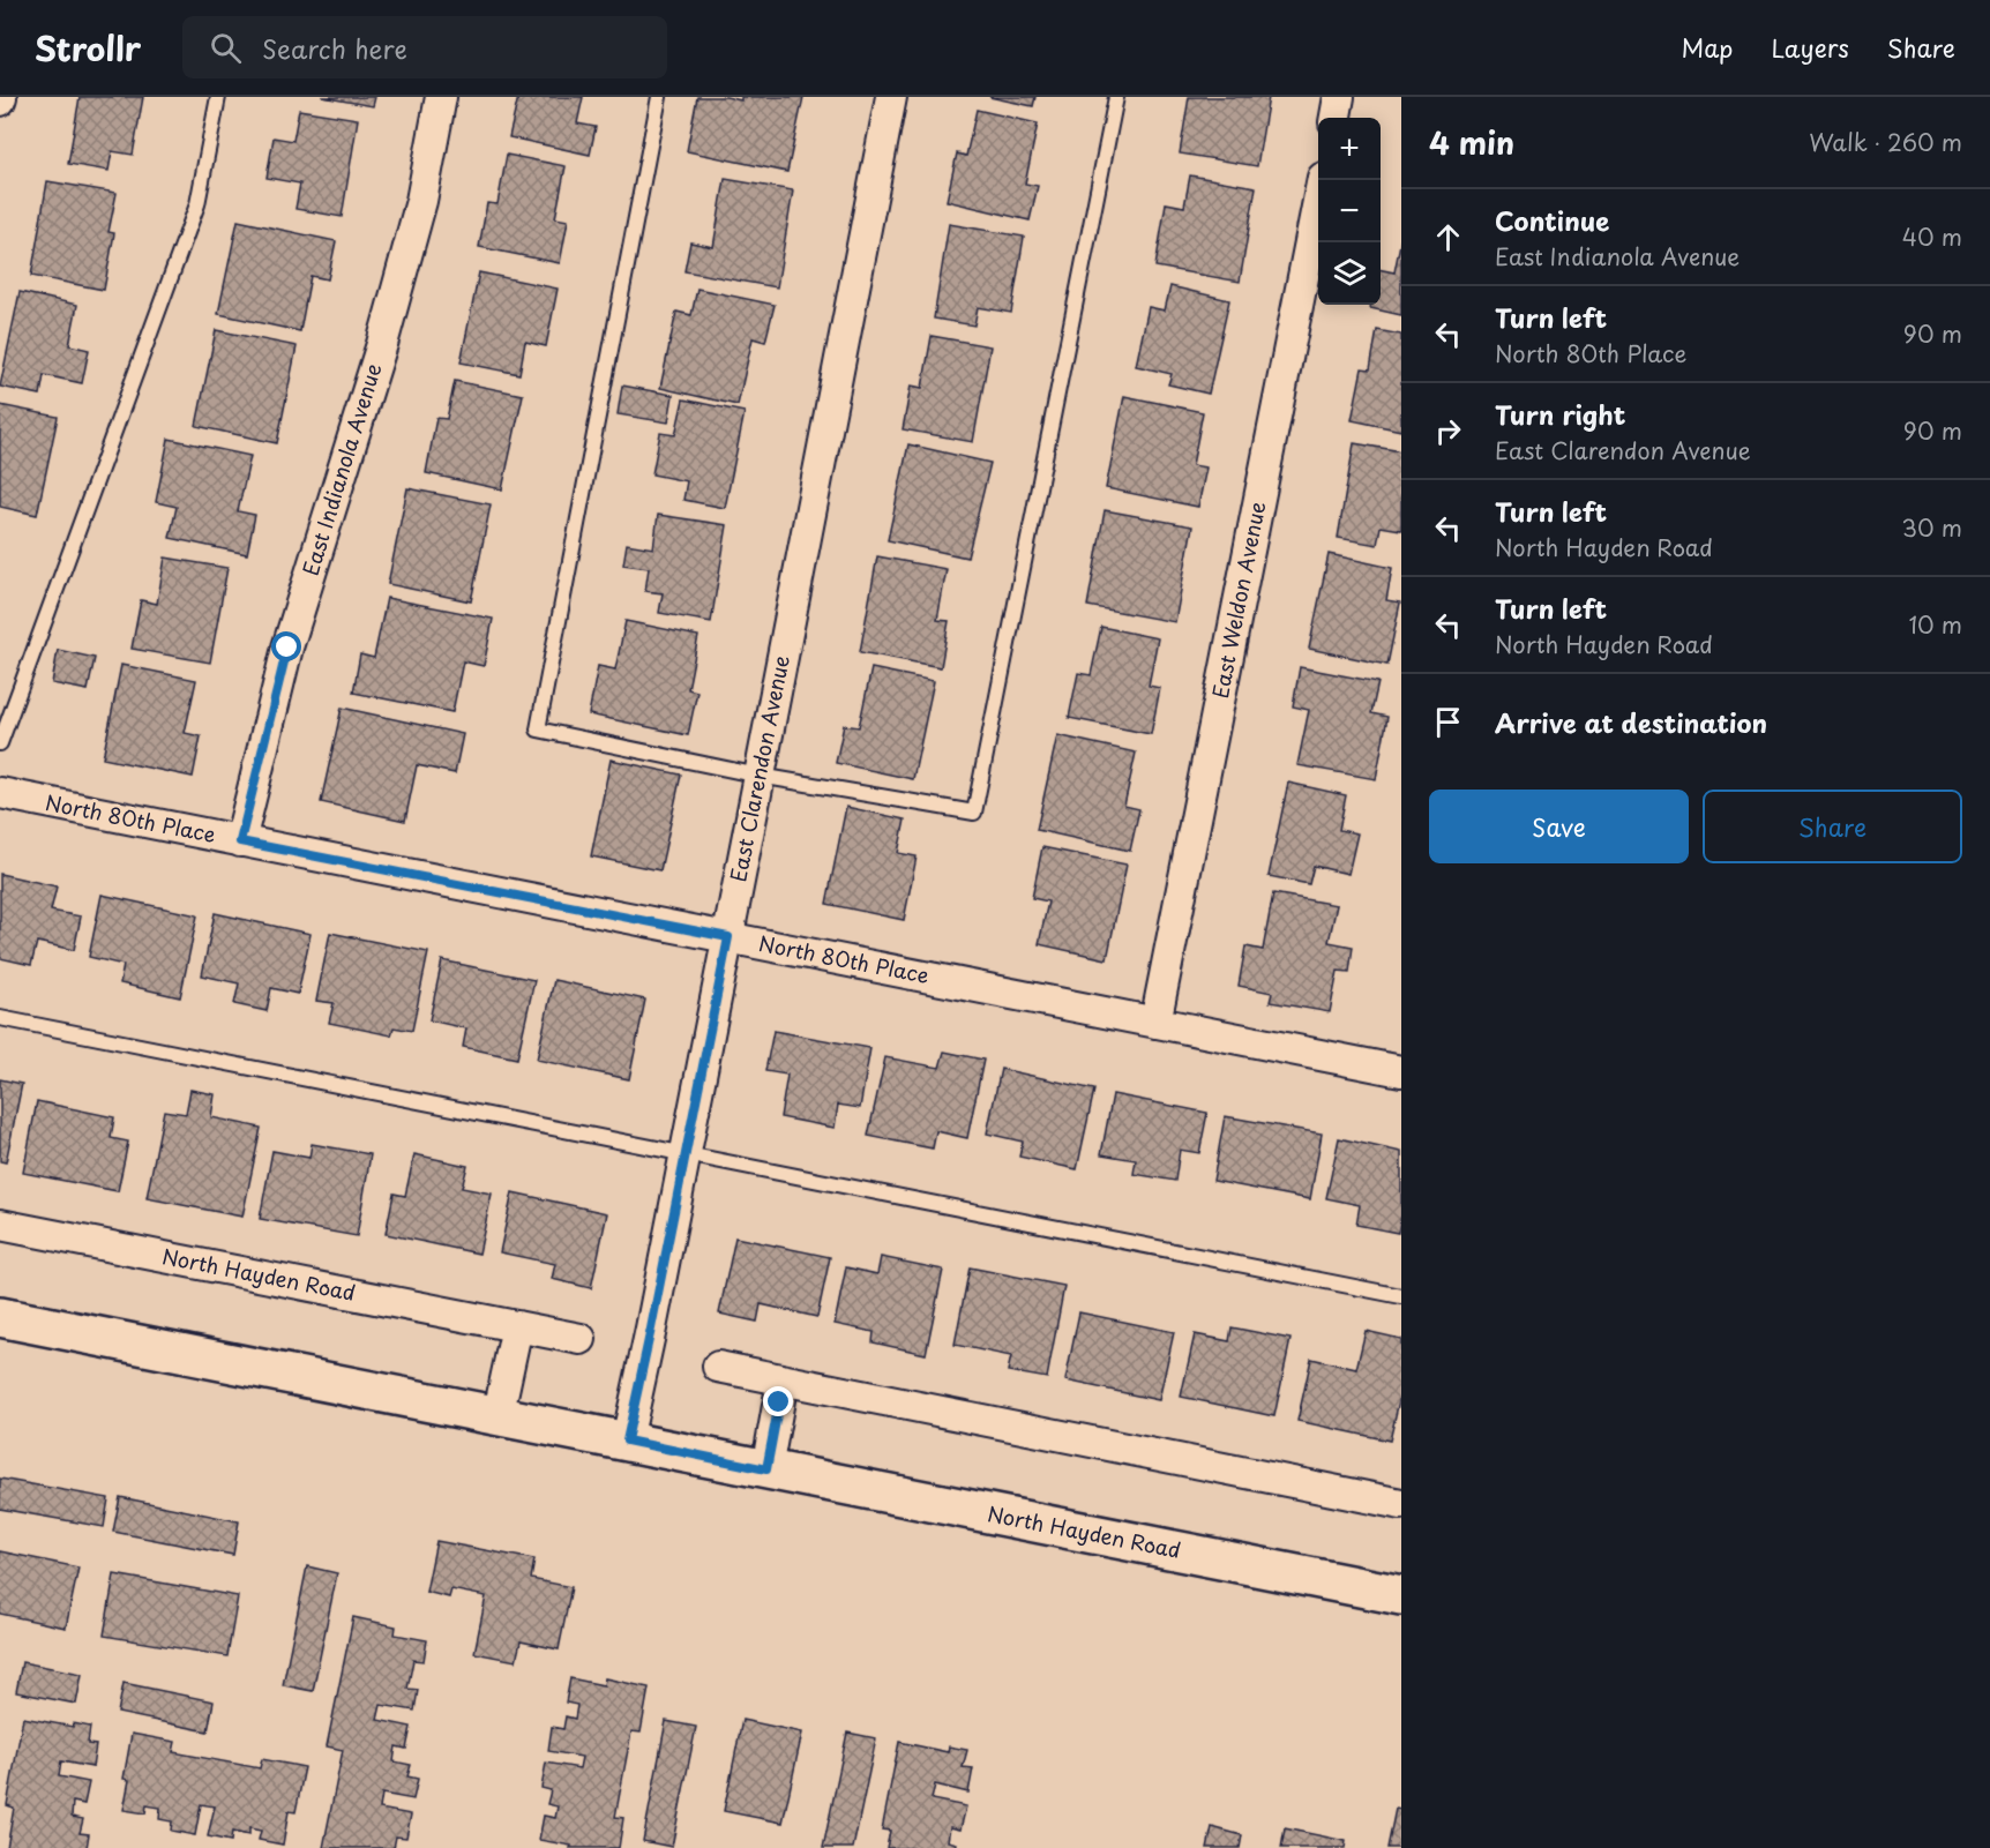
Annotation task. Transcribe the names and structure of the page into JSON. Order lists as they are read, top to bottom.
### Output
{
  "streets": {
    "main road": ["North Hayden Road"],
    "street": [
      "East Indianola Avenue",
      "East Weldon Avenue",
      "East Clarendon Avenue",
      "North 80th Place"
    ]
  },
  "crossings": [
    ["East Indianola Avenue", "North 80th Place"],
    ["East Weldon Avenue", "North 80th Place"],
    ["East Clarendon Avenue", "North 80th Place"],
    ["East Clarendon Avenue", "North Hayden Road"]
  ],
  "page": {
    "header": "Strollr",
    "search": "Search here",
    "nav": ["Map", "Layers", "Share"],
    "heading": ["4 min", "Walk · 260 m"],
    "map_buttons": ["+", "−"],
    "list": [
      ["Continue", "East Indianola Avenue", "40 m"],
      ["Turn left", "North 80th Place", "90 m"],
      ["Turn right", "East Clarendon Avenue", "90 m"],
      ["Turn left", "North Hayden Road", "30 m"],
      ["Turn left", "North Hayden Road", "10 m"],
      "Arrive at destination"
    ],
    "buttons": ["Save", "Share"]
  }
}
